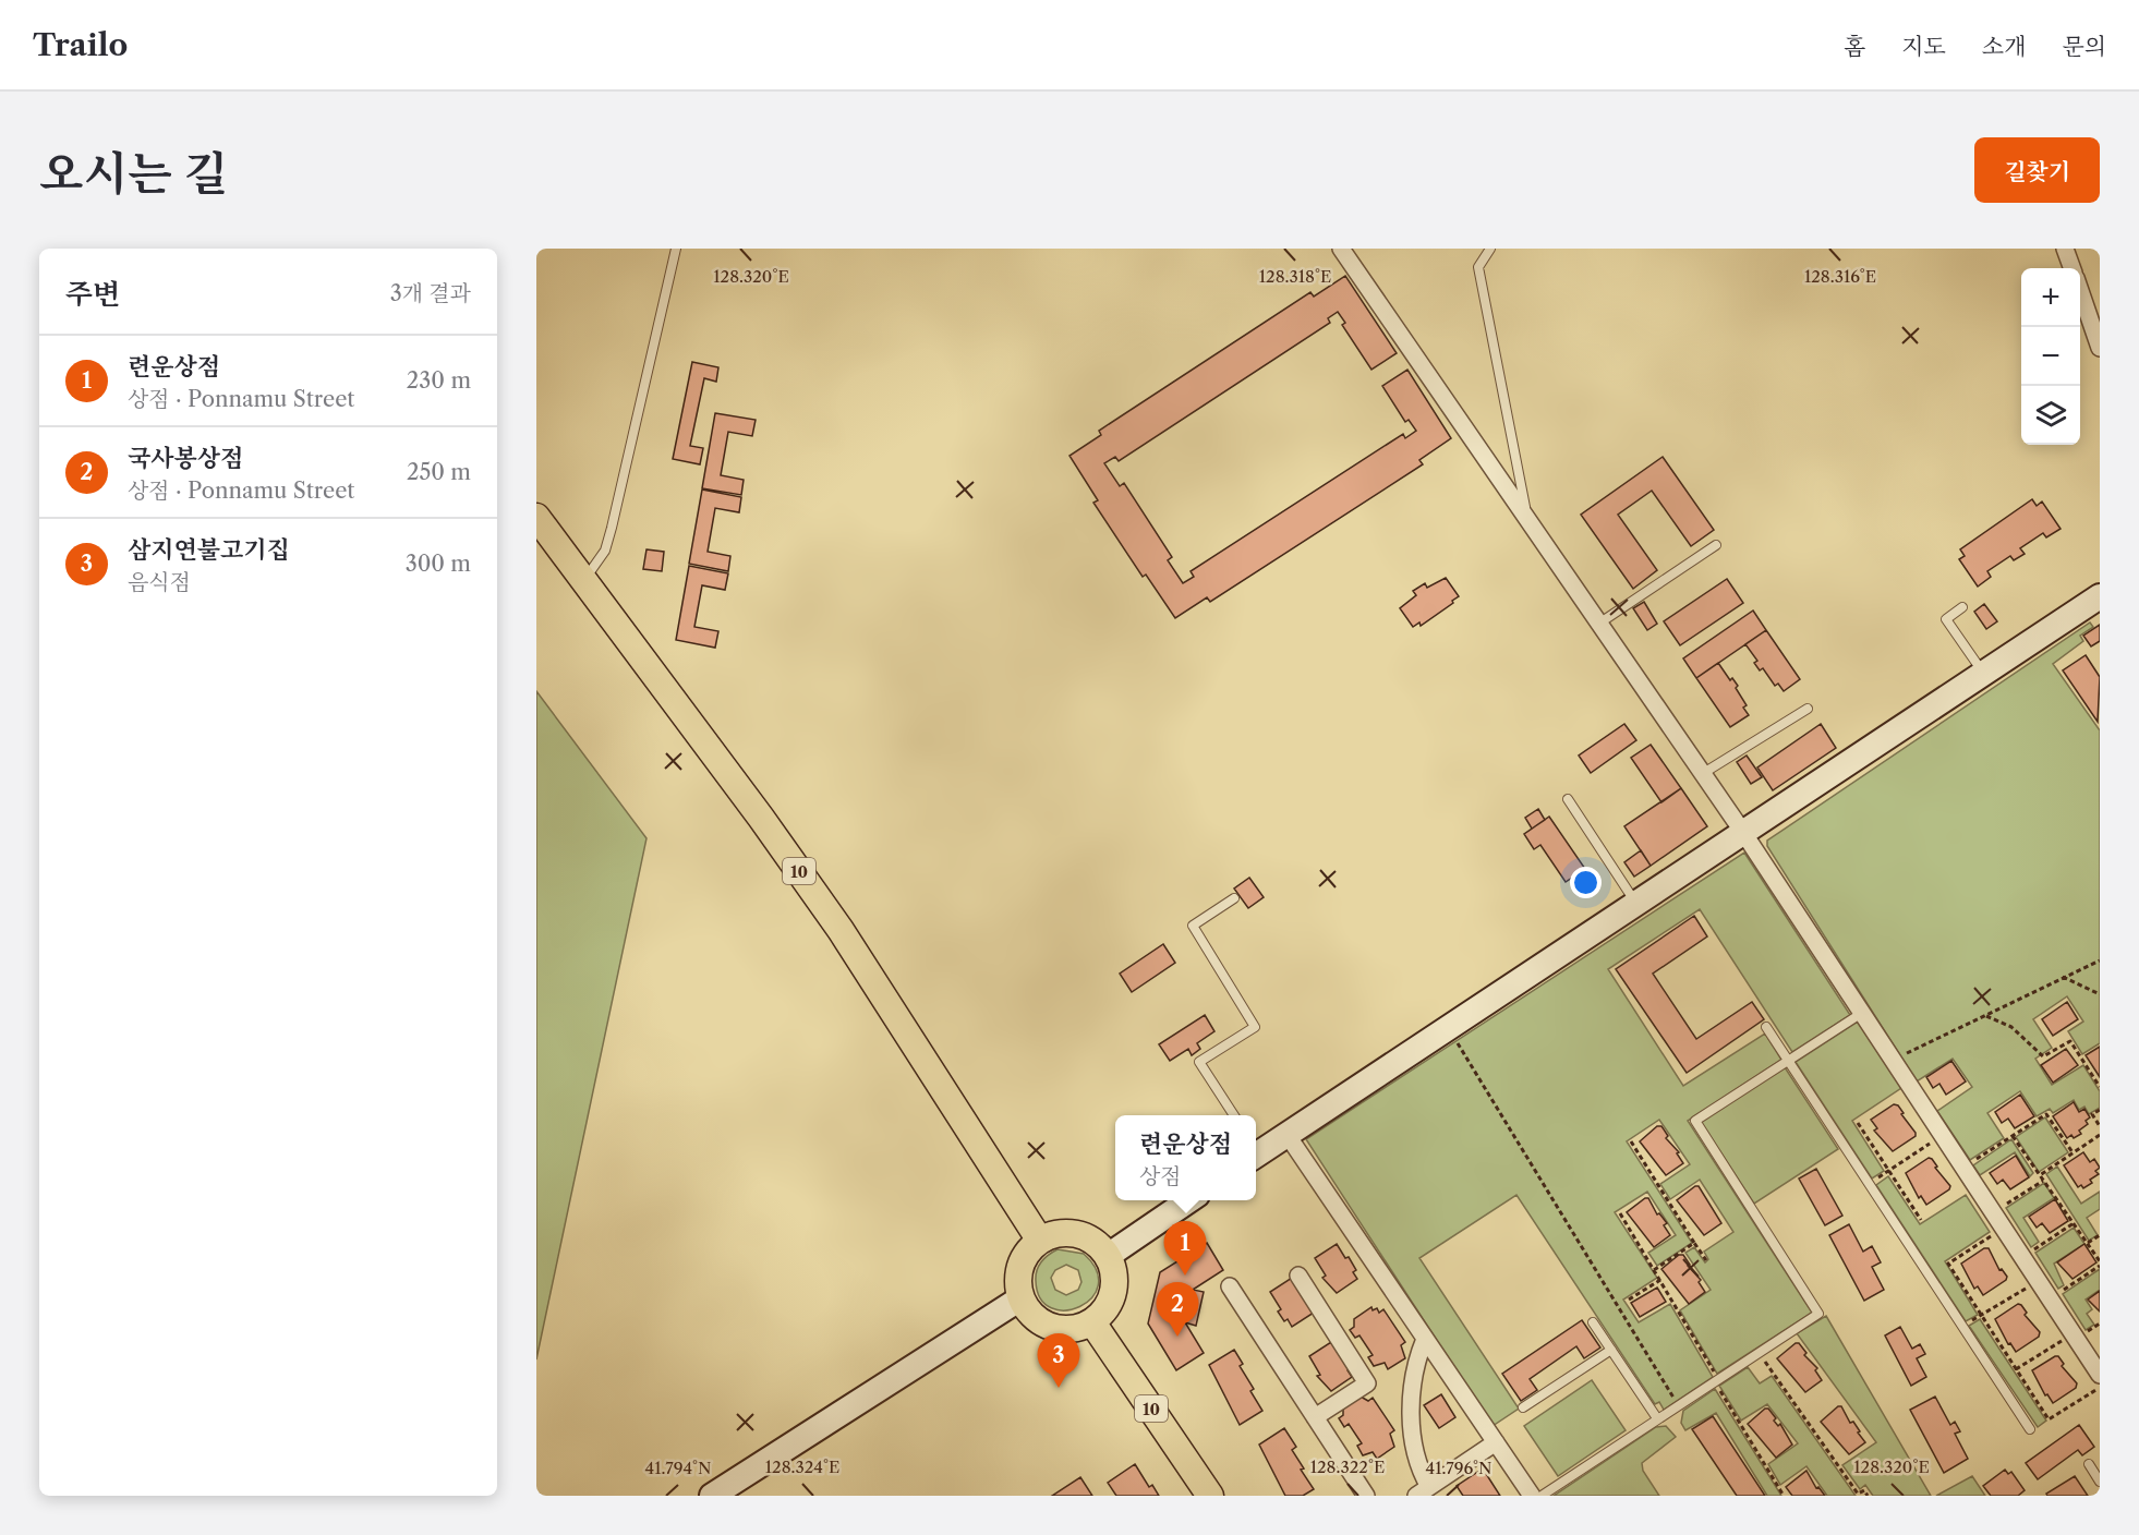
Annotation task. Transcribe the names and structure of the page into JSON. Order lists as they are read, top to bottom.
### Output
{
  "streets": {
    "main road": ["10"]
  },
  "page": {
    "header": "Trailo",
    "nav": [
      "홈",
      "지도",
      "소개",
      "문의"
    ],
    "title": "오시는 길",
    "buttons": "길찾기",
    "heading": ["주변", "3개 결과"],
    "map_buttons": ["+", "−"],
    "list": [
      {
        "mark": "1",
        "name": "련운상점",
        "note": "상점 · Ponnamu Street",
        "value": "230 m"
      },
      {
        "mark": "2",
        "name": "국사봉상점",
        "note": "상점 · Ponnamu Street",
        "value": "250 m"
      },
      {
        "mark": "3",
        "name": "삼지연불고기집",
        "note": "음식점",
        "value": "300 m"
      }
    ],
    "popup": ["련운상점", "상점"],
    "pins": ["1", "2", "3"]
  },
  "coordinates": [
    "128.320°E",
    "128.318°E",
    "128.316°E",
    "128.324°E",
    "128.322°E",
    "41.794°N",
    "41.796°N"
  ]
}
